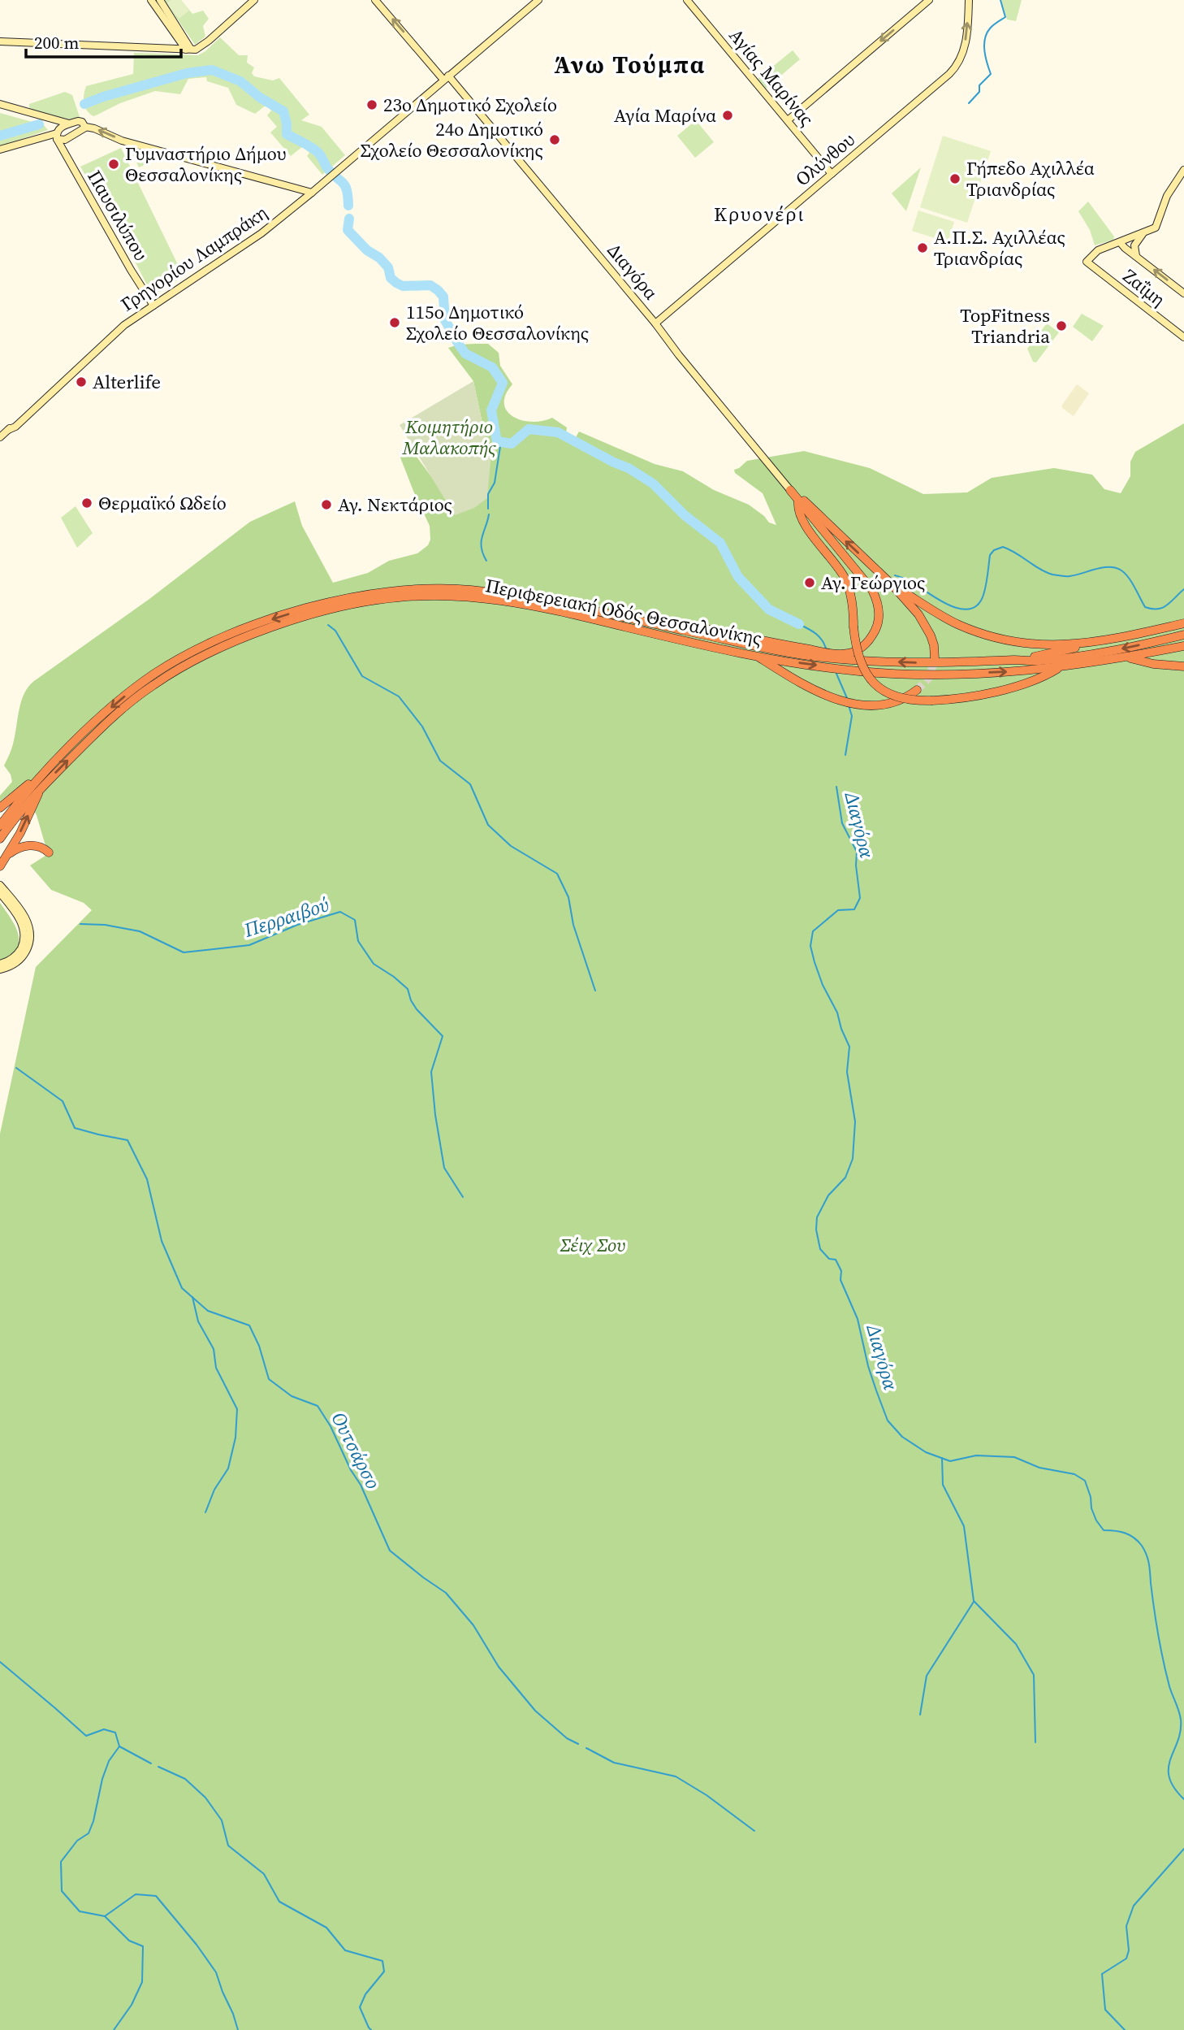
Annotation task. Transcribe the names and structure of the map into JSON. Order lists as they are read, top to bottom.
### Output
{
  "streets": {
    "highway": ["Περιφερειακή Οδός Θεσσαλονίκης"],
    "street": [
      "Αγίας Μαρίνας",
      "Ολύνθου",
      "Παυσιλύπου",
      "Γρηγορίου Λαμπράκη",
      "Διαγόρα",
      "Ζαΐμη"
    ]
  },
  "crossings": [
    ["Αγίας Μαρίνας", "Ολύνθου"],
    ["Ολύνθου", "Διαγόρα"],
    ["Παυσιλύπου", "Γρηγορίου Λαμπράκη"],
    ["Γρηγορίου Λαμπράκη", "Διαγόρα"]
  ],
  "one_way": ["Ολύνθου"],
  "districts": ["Άνω Τούμπα", "Κρυονέρι"],
  "water": ["Διαγόρα", "Περραιβού", "Ουτσάρσο"],
  "parks": ["Κοιμητήριο Μαλακοπής", "Σέιχ Σου"],
  "places": [
    "23ο Δημοτικό Σχολείο",
    "Αγία Μαρίνα",
    "24ο Δημοτικό Σχολείο Θεσσαλονίκης",
    "Γυμναστήριο Δήμου Θεσσαλονίκης",
    "Γήπεδο Αχιλλέα Τριανδρίας",
    "Α.Π.Σ. Αχιλλέας Τριανδρίας",
    "115o Δημοτικό Σχολείο Θεσσαλονίκης",
    "TopFitness Triandria",
    "Alterlife",
    "Θερμαϊκό Ωδείο",
    "Αγ. Νεκτάριος",
    "Αγ. Γεώργιος"
  ],
  "scale_bar": "200 m"
}
